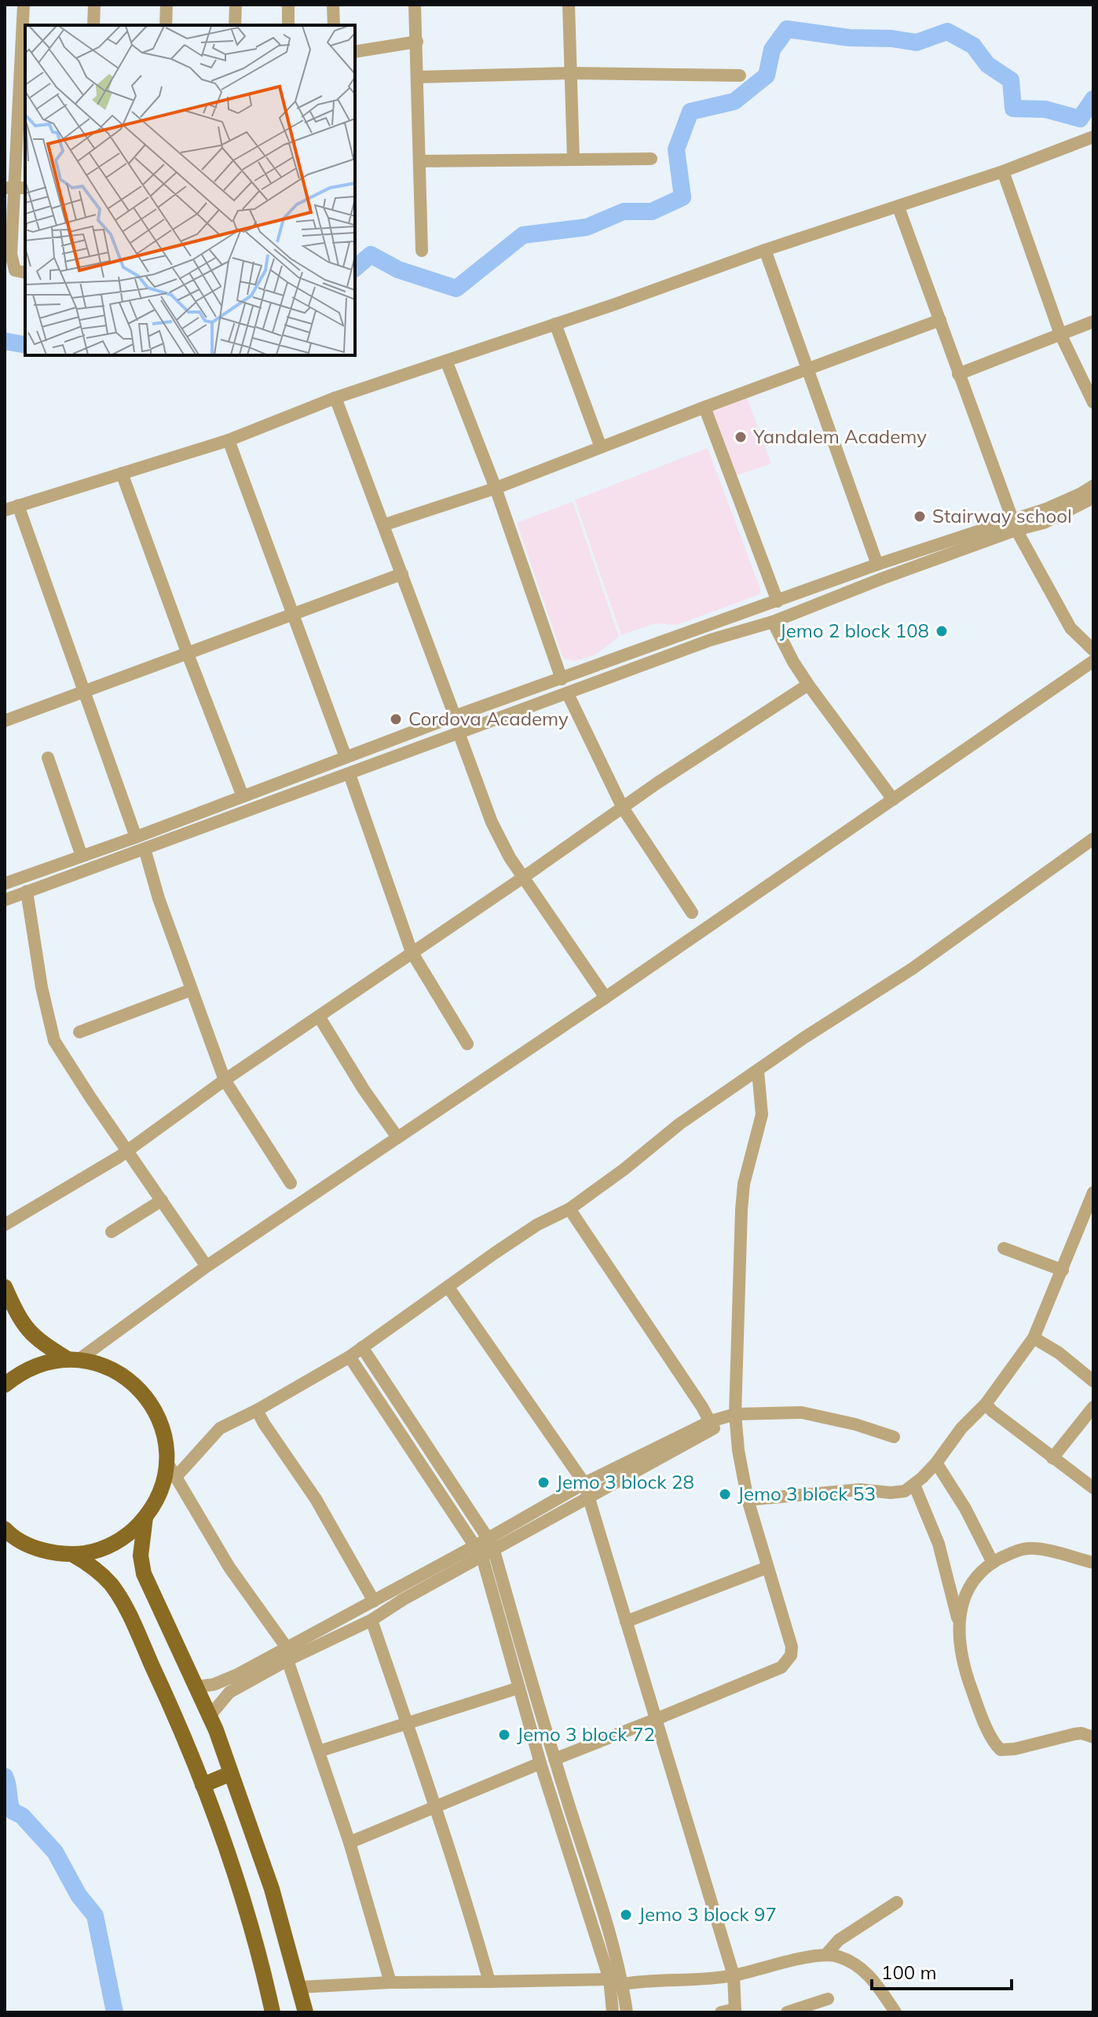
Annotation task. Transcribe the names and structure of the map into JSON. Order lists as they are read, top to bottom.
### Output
{
  "places": [
    "Yandalem Academy",
    "Stairway school",
    "Jemo 2 block 108",
    "Cordova Academy",
    "Jemo 3 block 28",
    "Jemo 3 block 53",
    "Jemo 3 block 72",
    "Jemo 3 block 97"
  ],
  "scale_bar": "100 m"
}
